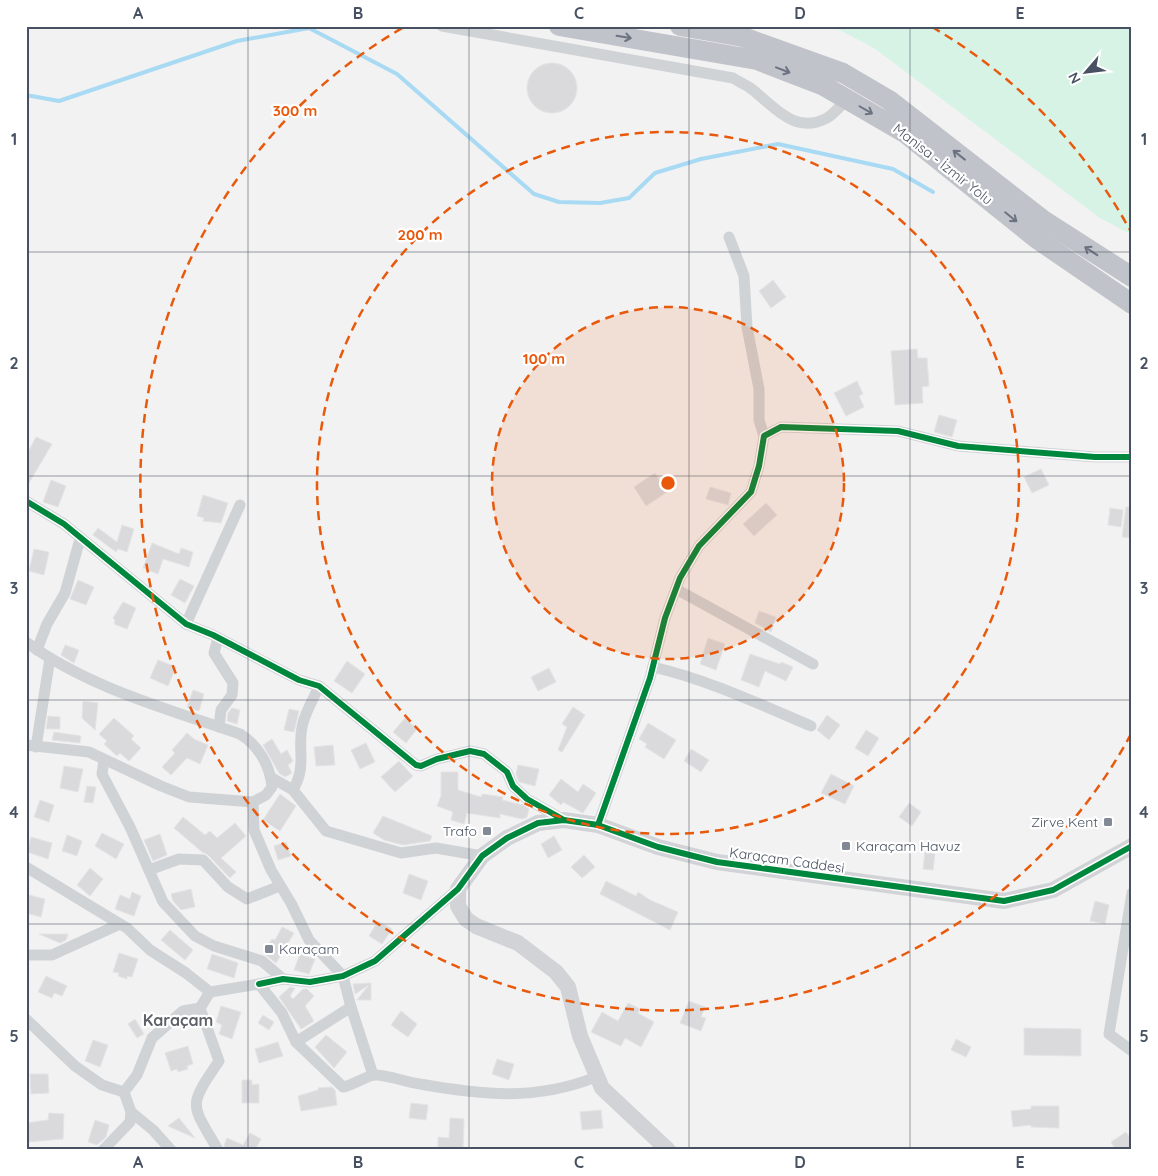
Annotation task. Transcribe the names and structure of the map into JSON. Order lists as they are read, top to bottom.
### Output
{
  "streets": {
    "highway": ["Manisa - İzmir Yolu"],
    "street": ["Karaçam Caddesi"]
  },
  "districts": ["Karaçam"],
  "places": {
    "transit": [
      "Zirve Kent",
      "Trafo",
      "Karaçam Havuz",
      "Karaçam"
    ]
  },
  "north": "bottom left",
  "grid": {
    "columns": [
      "A",
      "B",
      "C",
      "D",
      "E"
    ],
    "rows": [
      "1",
      "2",
      "3",
      "4",
      "5"
    ]
  },
  "rings": ["300 m", "200 m", "100 m"]
}
